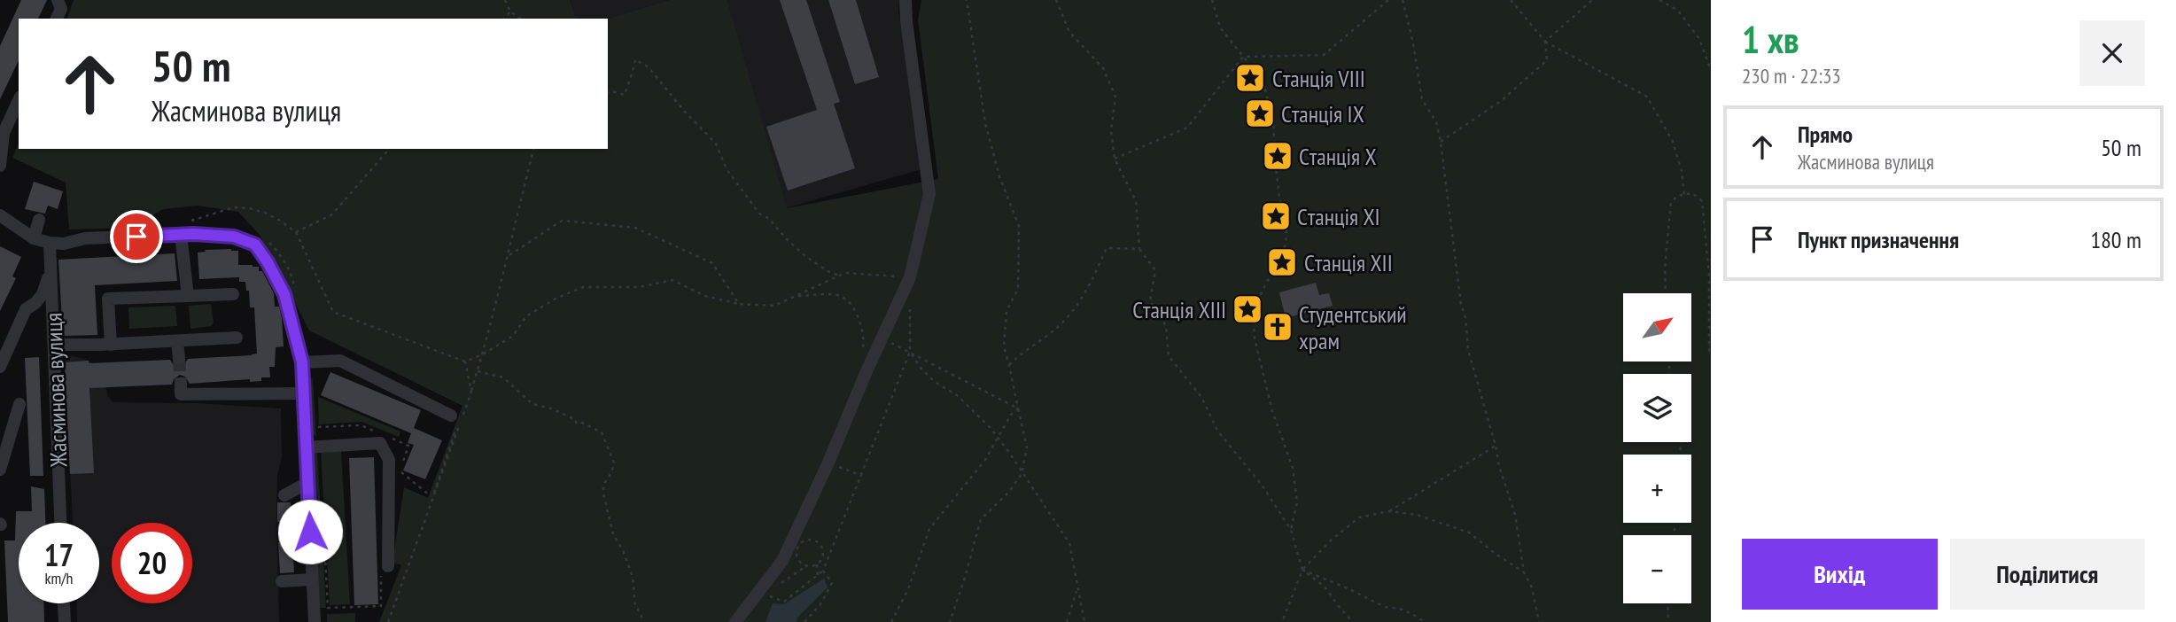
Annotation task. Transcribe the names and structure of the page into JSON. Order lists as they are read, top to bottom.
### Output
{
  "streets": {
    "street": ["Жасминова вулиця"]
  },
  "places": {
    "place": [
      "Cтанція VIII",
      "Cтанція IX",
      "Cтанція X",
      "Cтанція XI",
      "Cтанція XII",
      "Cтанція XIII"
    ],
    "church": ["Студентський храм"]
  },
  "north": "top right",
  "page": {
    "heading": ["1 хв", "230 m · 22:33"],
    "turn": ["50 m", "Жасминова вулиця"],
    "list": [
      {
        "name": "Прямо",
        "note": "Жасминова вулиця",
        "value": "50 m"
      },
      {
        "name": "Пункт призначення",
        "value": "180 m"
      }
    ],
    "map_buttons": ["+", "−"],
    "speed": "17 km/h",
    "limit": "20",
    "buttons": ["Вихід", "Поділитися"]
  }
}
